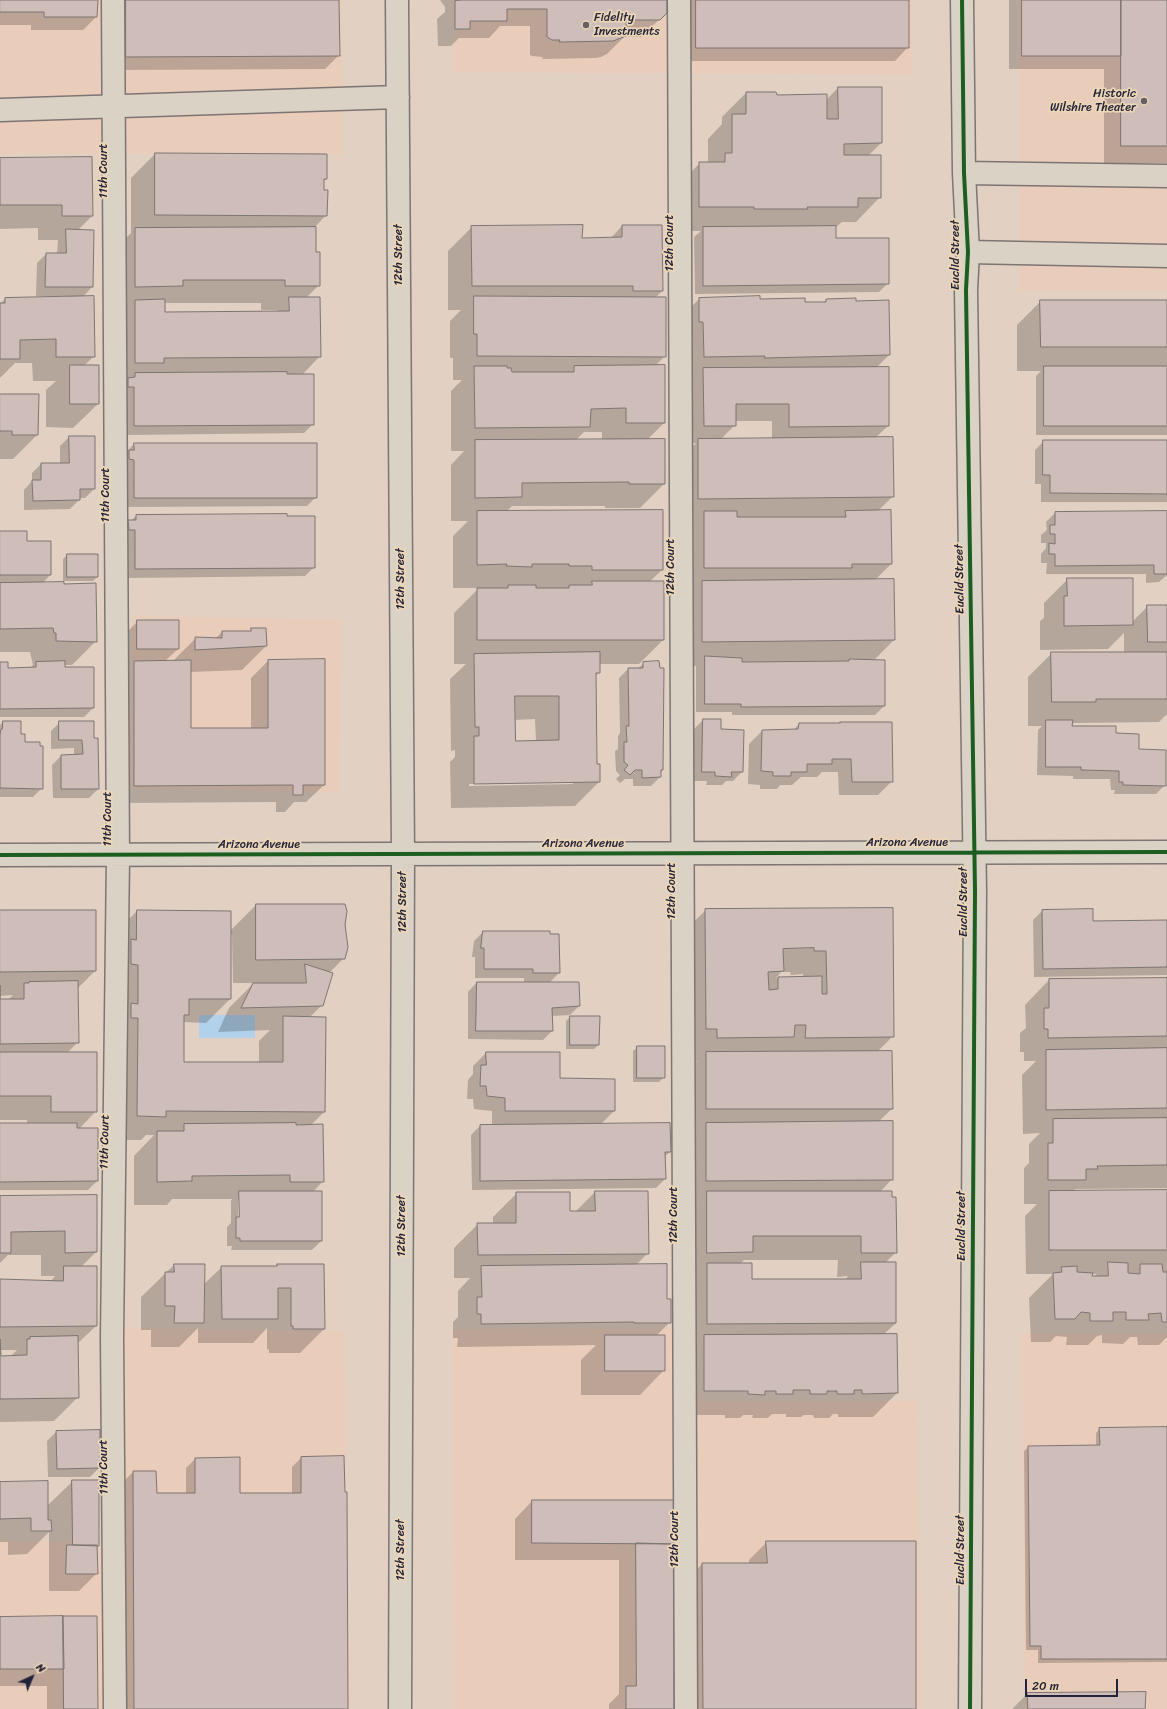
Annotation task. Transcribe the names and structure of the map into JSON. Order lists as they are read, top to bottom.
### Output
{
  "streets": {
    "street": [
      "11th Court",
      "12th Court",
      "12th Street",
      "Euclid Street",
      "Arizona Avenue"
    ]
  },
  "crossings": [
    ["11th Court", "Arizona Avenue"],
    ["12th Court", "Arizona Avenue"],
    ["12th Street", "Arizona Avenue"],
    ["Euclid Street", "Arizona Avenue"]
  ],
  "places": ["Fidelity Investments", "Historic Wilshire Theater"],
  "scale_bar": "20 m",
  "north": "top right"
}
